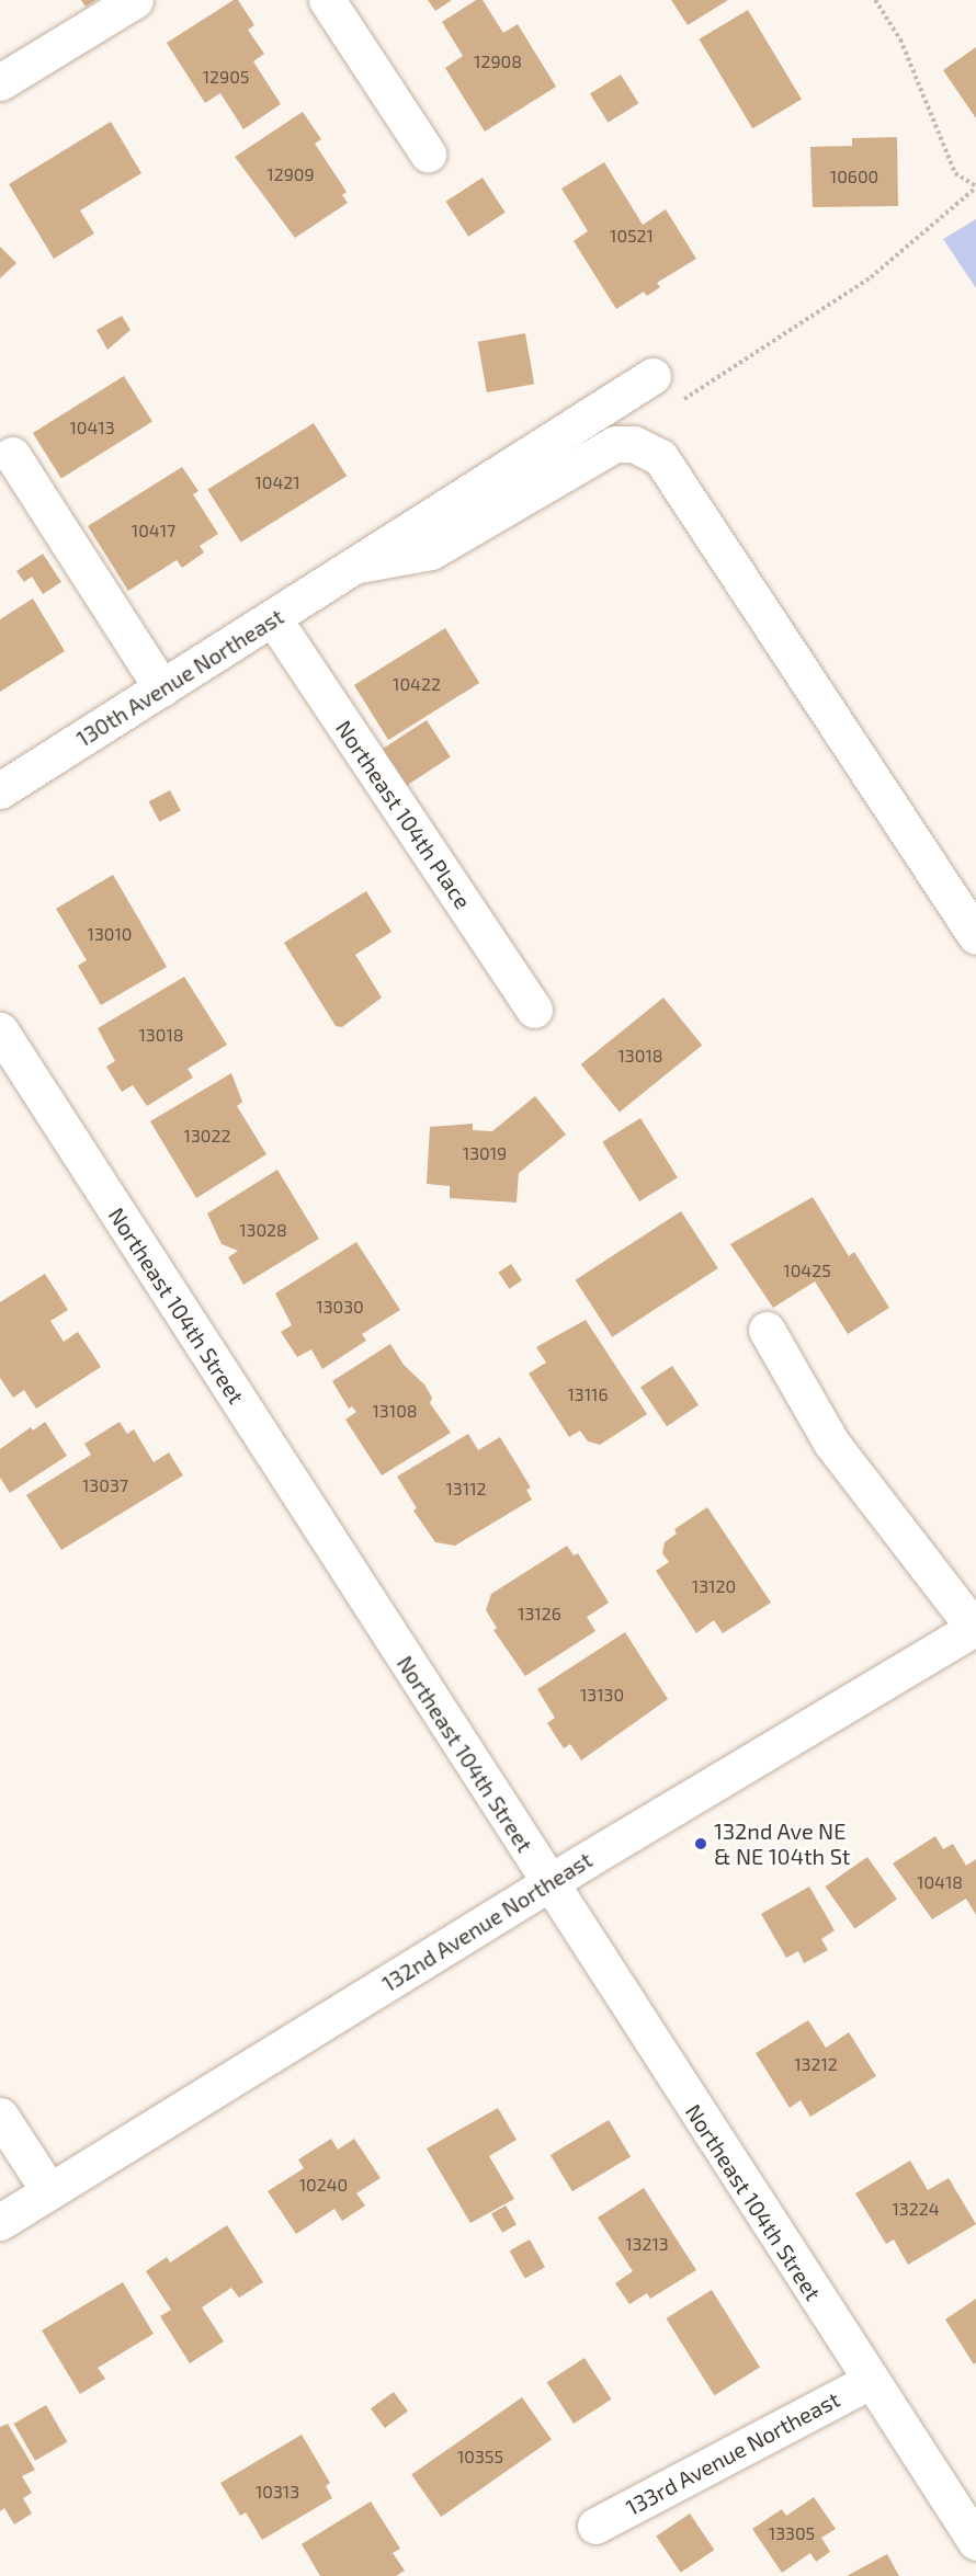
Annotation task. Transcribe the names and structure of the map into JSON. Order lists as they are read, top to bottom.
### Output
{
  "streets": {
    "street": [
      "130th Avenue Northeast",
      "Northeast 104th Place",
      "Northeast 104th Street",
      "132nd Avenue Northeast",
      "133rd Avenue Northeast"
    ]
  },
  "crossings": [
    ["130th Avenue Northeast", "Northeast 104th Place"],
    ["Northeast 104th Street", "132nd Avenue Northeast"],
    ["Northeast 104th Street", "133rd Avenue Northeast"]
  ],
  "places": ["132nd Ave NE & NE 104th St"],
  "house_numbers": [
    "12908",
    "12905",
    "12909",
    "10600",
    "10521",
    "10413",
    "10421",
    "10417",
    "10422",
    "13010",
    "13018",
    "13018",
    "13022",
    "13019",
    "13028",
    "10425",
    "13030",
    "13116",
    "13108",
    "13037",
    "13112",
    "13120",
    "13126",
    "13130",
    "10418",
    "13212",
    "10240",
    "13224",
    "13213",
    "10355",
    "10313",
    "13305"
  ]
}
